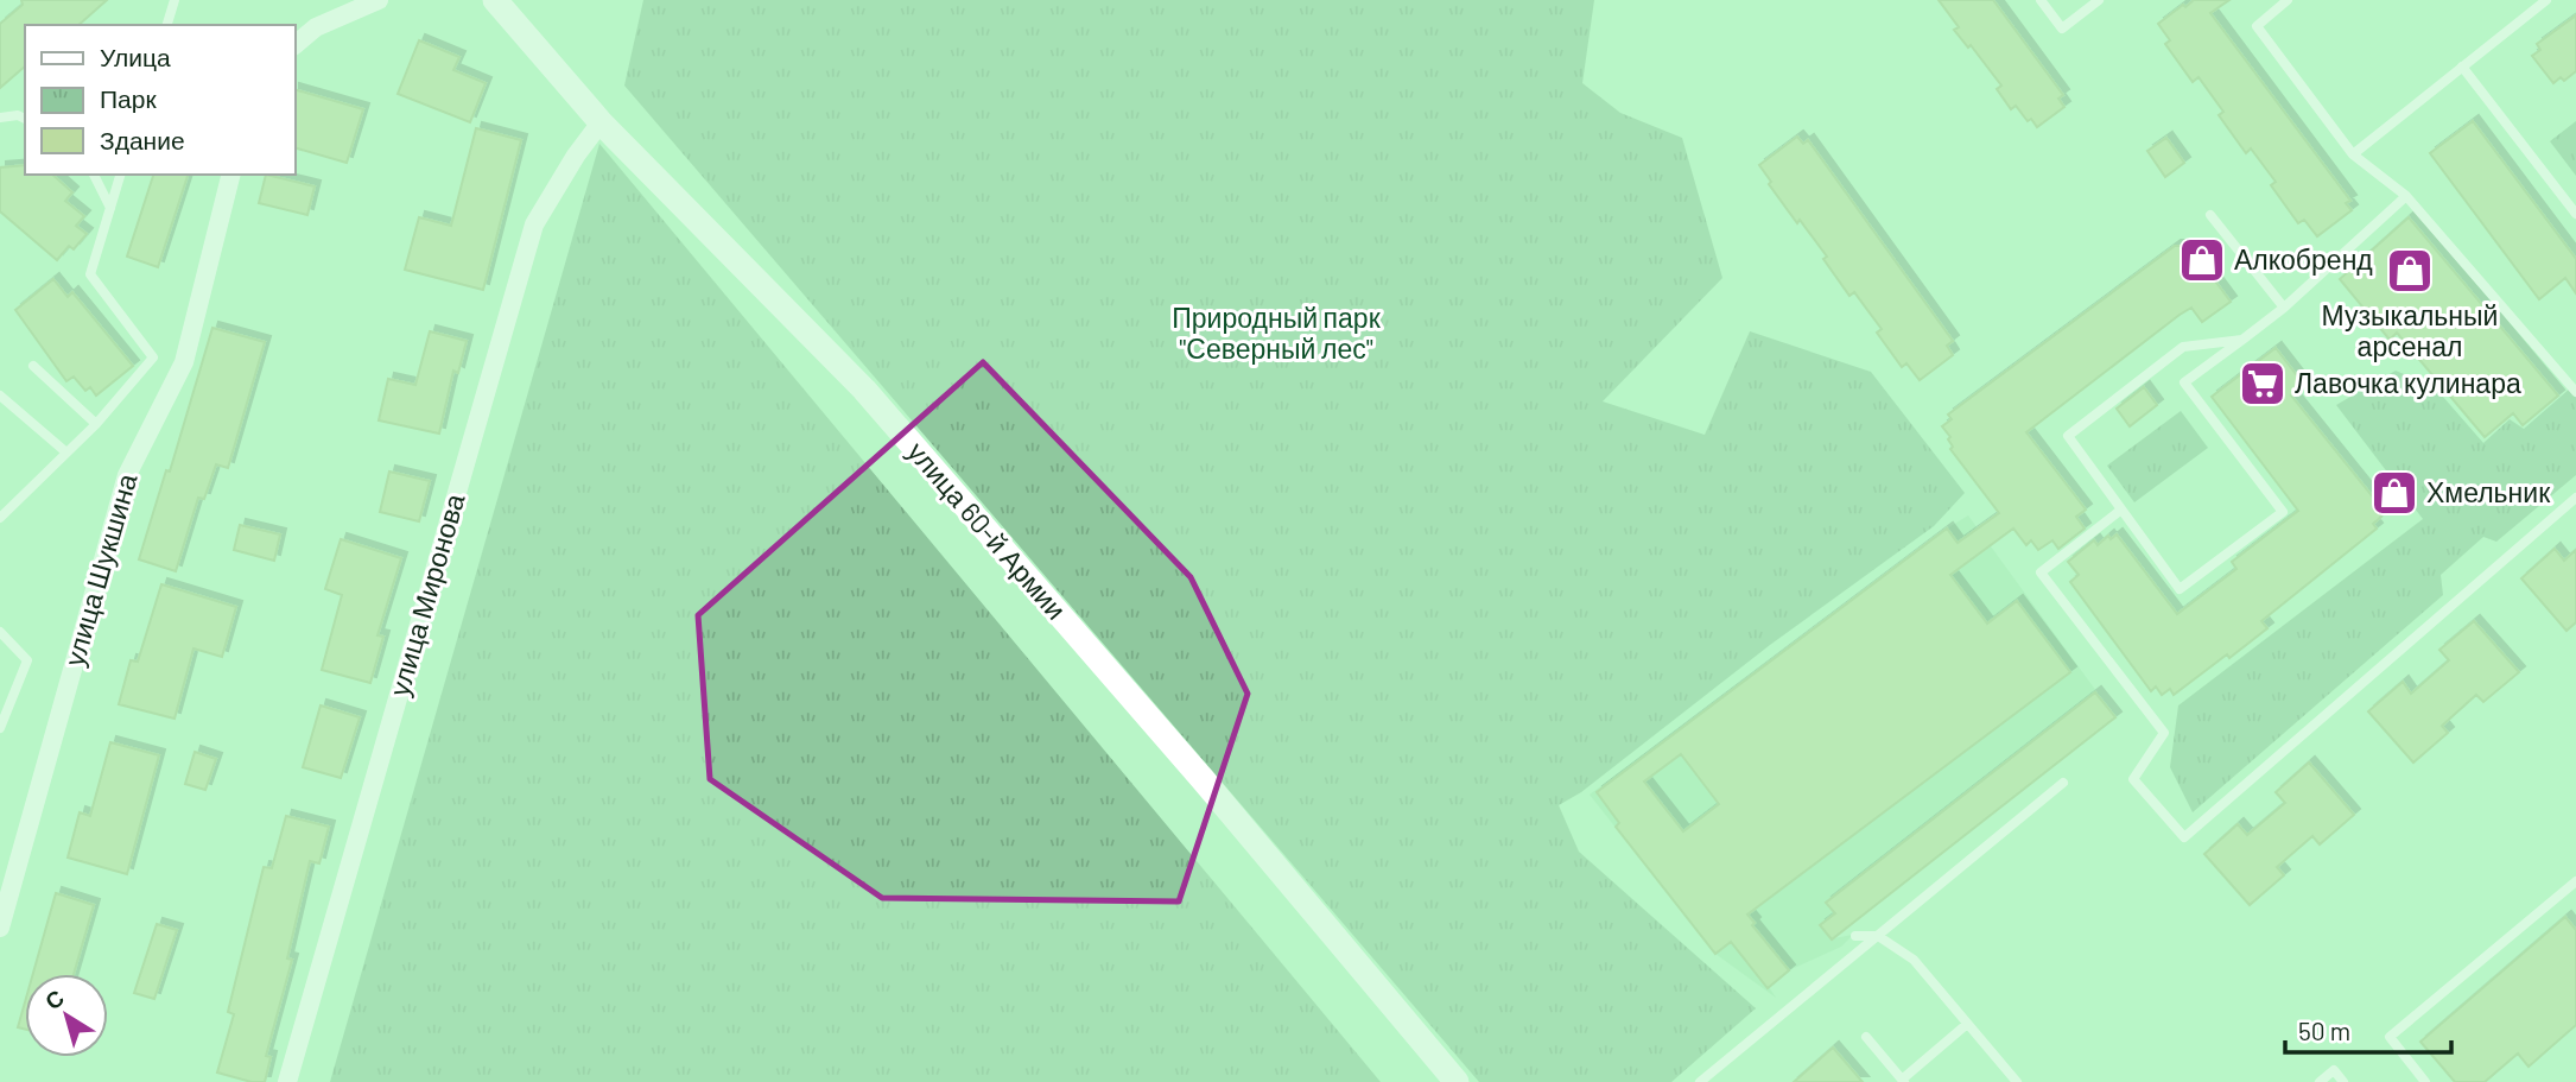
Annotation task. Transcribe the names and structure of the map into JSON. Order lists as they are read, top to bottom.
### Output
{
  "streets": {
    "street": ["улица 60-й Армии", "улица Шукшина", "улица Миронова"]
  },
  "crossings": [
    ["улица 60-й Армии", "улица Миронова"]
  ],
  "parks": ["Природный парк \"Северный лес\""],
  "places": {
    "shop": ["Алкобренд", "Музыкальный арсенал", "Хмельник"],
    "supermarket": ["Лавочка кулинара"]
  },
  "legend": ["Улица", "Парк", "Здание"],
  "scale_bar": "50 m",
  "north": "top left"
}
